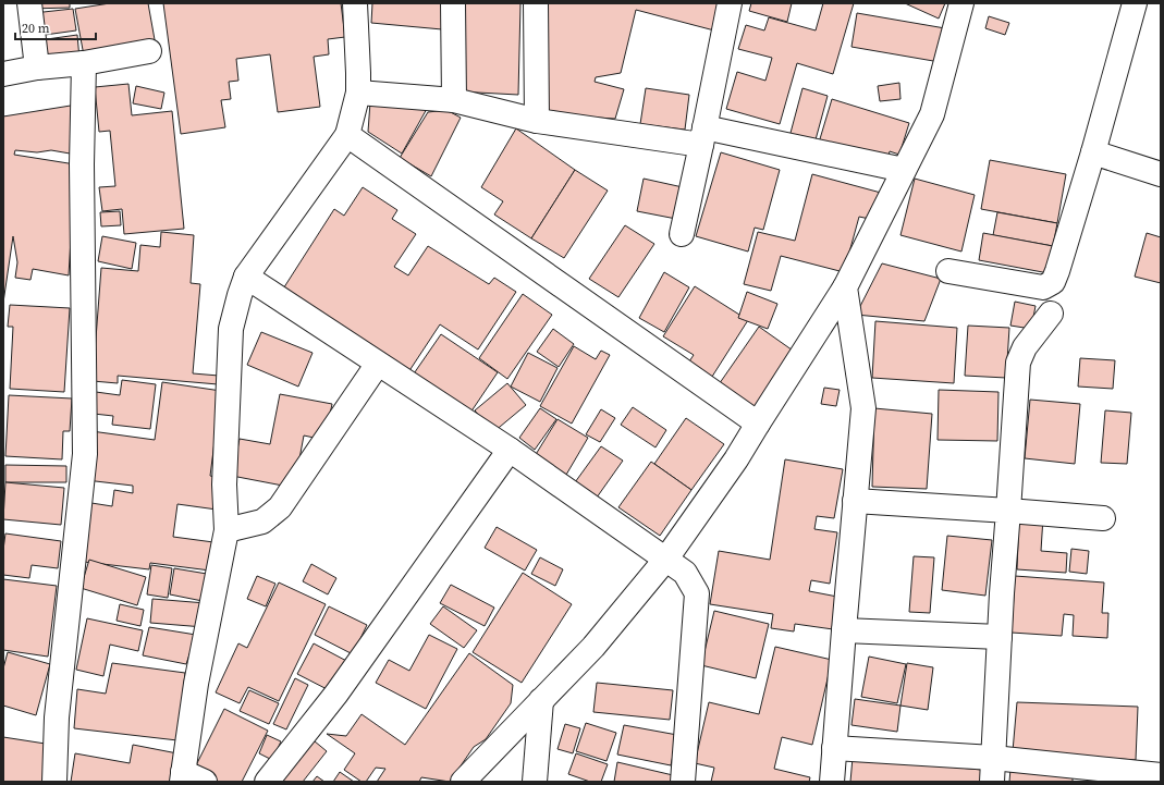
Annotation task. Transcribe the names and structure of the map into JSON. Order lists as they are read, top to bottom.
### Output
{
  "scale_bar": "20 m"
}
